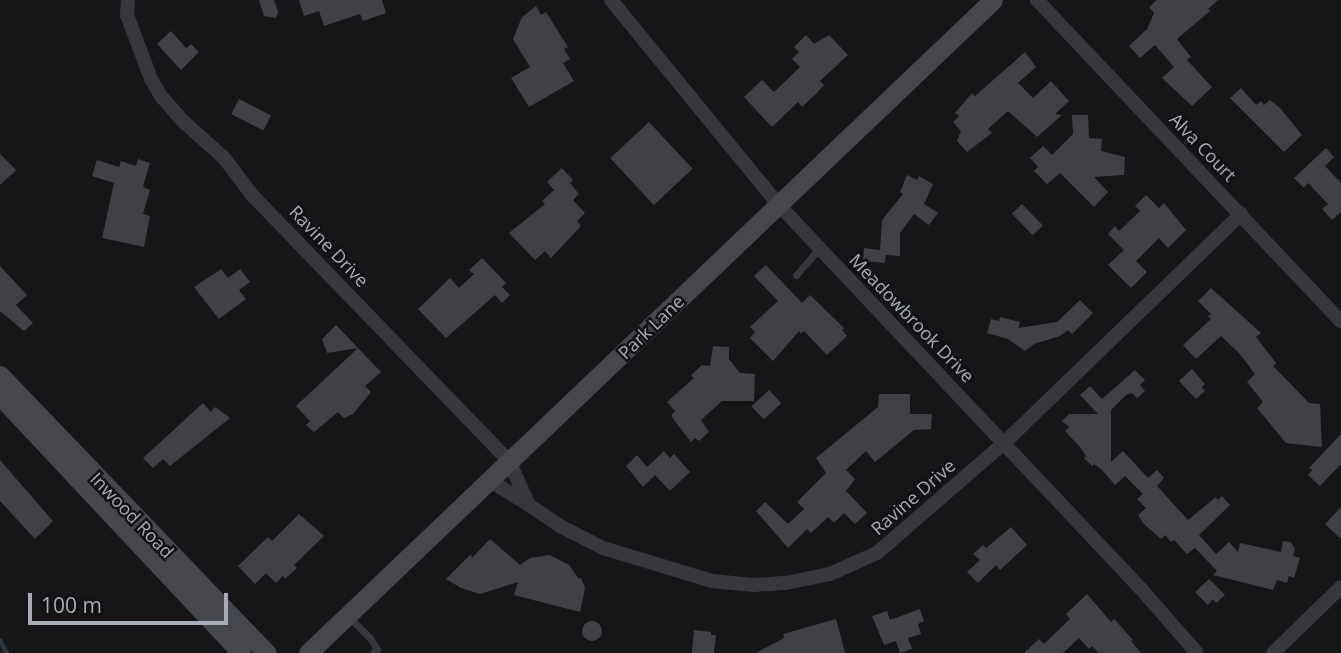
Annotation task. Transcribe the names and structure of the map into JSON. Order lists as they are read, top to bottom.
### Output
{
  "streets": {
    "street": [
      "Alva Court",
      "Ravine Drive",
      "Meadowbrook Drive",
      "Park Lane",
      "Inwood Road"
    ]
  },
  "crossings": [
    ["Alva Court", "Ravine Drive"],
    ["Ravine Drive", "Meadowbrook Drive"],
    ["Ravine Drive", "Park Lane"],
    ["Meadowbrook Drive", "Park Lane"]
  ],
  "scale_bar": "100 m"
}
